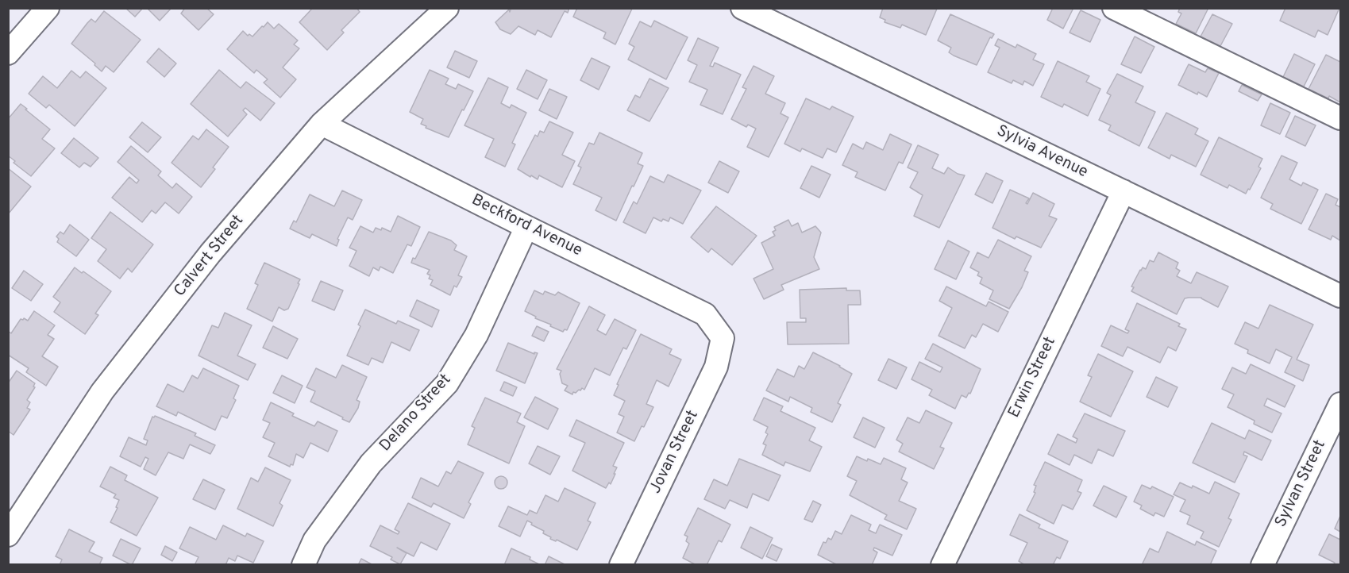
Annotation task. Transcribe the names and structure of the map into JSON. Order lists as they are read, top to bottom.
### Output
{
  "streets": {
    "street": [
      "Sylvia Avenue",
      "Beckford Avenue",
      "Calvert Street",
      "Erwin Street",
      "Delano Street",
      "Jovan Street",
      "Sylvan Street"
    ]
  },
  "crossings": [
    ["Sylvia Avenue", "Erwin Street"],
    ["Beckford Avenue", "Calvert Street"],
    ["Beckford Avenue", "Delano Street"],
    ["Beckford Avenue", "Jovan Street"]
  ]
}
